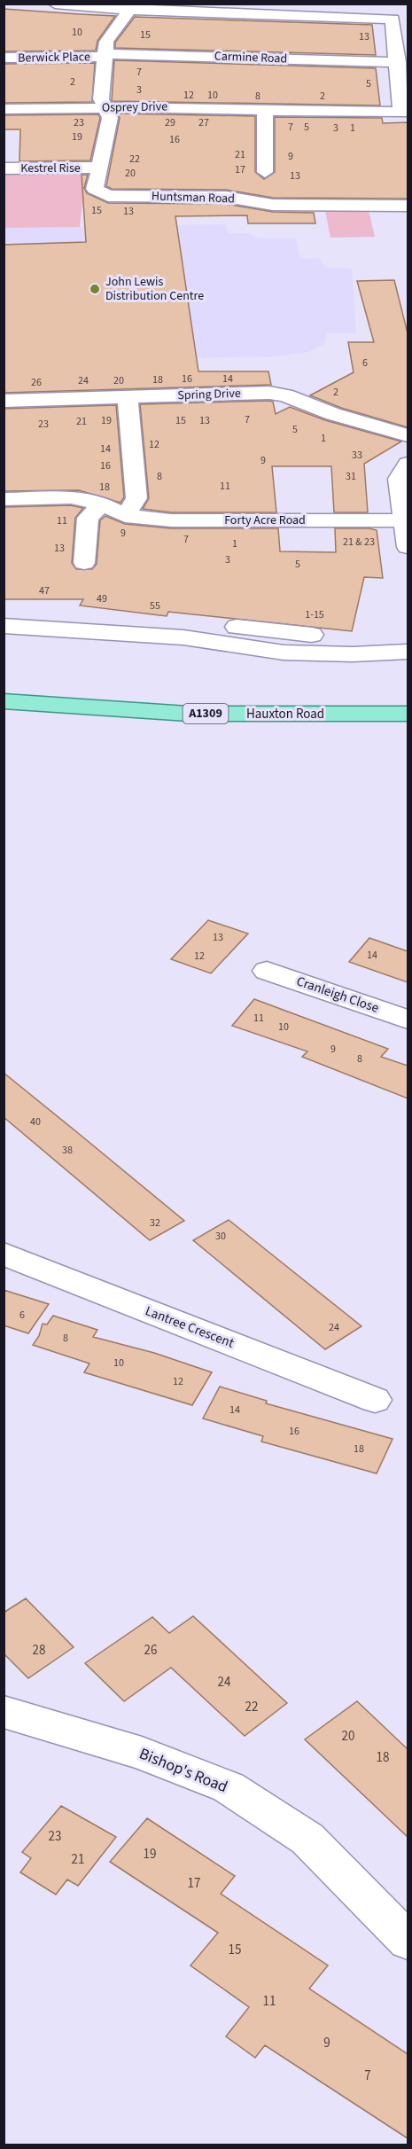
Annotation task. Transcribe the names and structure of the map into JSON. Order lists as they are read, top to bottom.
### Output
{
  "streets": {
    "main road": ["A1309", "Hauxton Road"],
    "street": [
      "Berwick Place",
      "Carmine Road",
      "Osprey Drive",
      "Kestrel Rise",
      "Huntsman Road",
      "Spring Drive",
      "Forty Acre Road",
      "Cranleigh Close",
      "Lantree Crescent",
      "Bishop's Road"
    ]
  },
  "crossings": [
    ["Berwick Place", "Carmine Road"],
    ["Berwick Place", "Huntsman Road"],
    ["Carmine Road", "Huntsman Road"],
    ["Osprey Drive", "Huntsman Road"],
    ["Kestrel Rise", "Huntsman Road"]
  ],
  "places": ["John Lewis Distribution Centre"],
  "house_numbers": [
    "10",
    "15",
    "13",
    "7",
    "2",
    "5",
    "3",
    "12",
    "10",
    "8",
    "2",
    "23",
    "29",
    "27",
    "7",
    "5",
    "3",
    "1",
    "19",
    "16",
    "21",
    "9",
    "22",
    "17",
    "20",
    "13",
    "15",
    "13",
    "6",
    "16",
    "14",
    "18",
    "24",
    "20",
    "26",
    "2",
    "7",
    "19",
    "15",
    "13",
    "21",
    "23",
    "5",
    "1",
    "12",
    "14",
    "33",
    "9",
    "16",
    "8",
    "31",
    "11",
    "18",
    "11",
    "9",
    "7",
    "21 & 23",
    "1",
    "13",
    "3",
    "5",
    "47",
    "49",
    "55",
    "1-15",
    "13",
    "14",
    "12",
    "11",
    "10",
    "9",
    "8",
    "40",
    "38",
    "32",
    "30",
    "6",
    "24",
    "8",
    "10",
    "12",
    "14",
    "16",
    "18",
    "28",
    "26",
    "24",
    "22",
    "20",
    "18",
    "23",
    "19",
    "21",
    "17",
    "15",
    "11",
    "9",
    "7"
  ]
}
